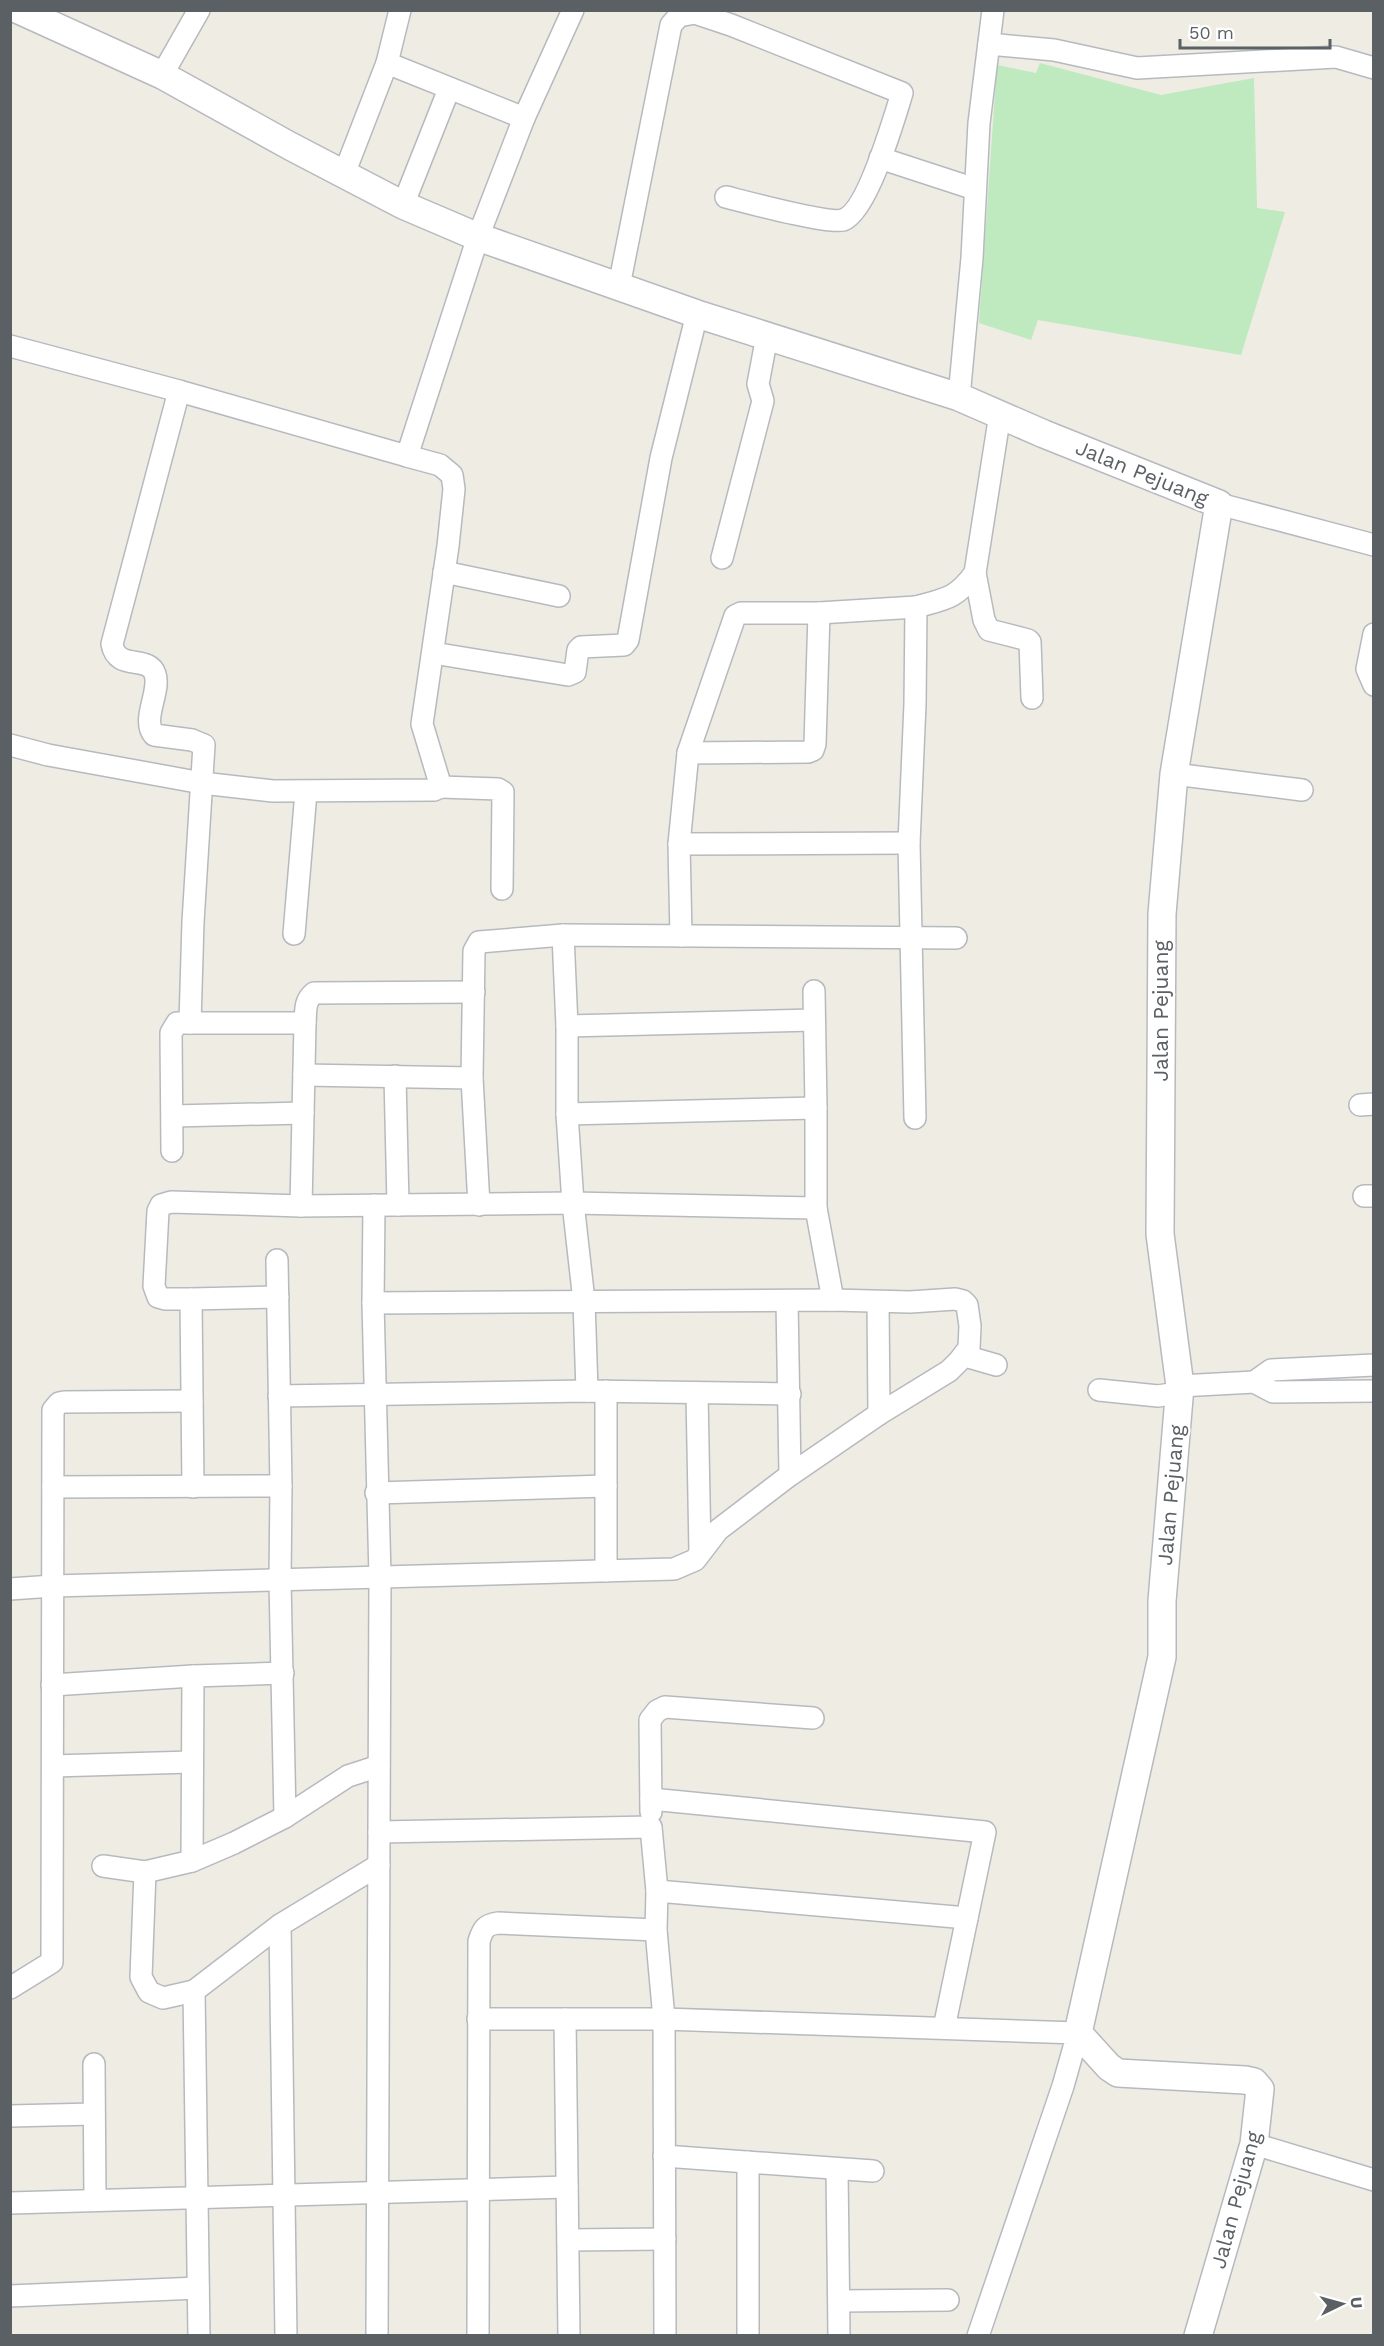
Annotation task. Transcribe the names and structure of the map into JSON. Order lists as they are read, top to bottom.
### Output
{
  "streets": {
    "street": ["Jalan Pejuang"]
  },
  "scale_bar": "50 m",
  "north": "right"
}
